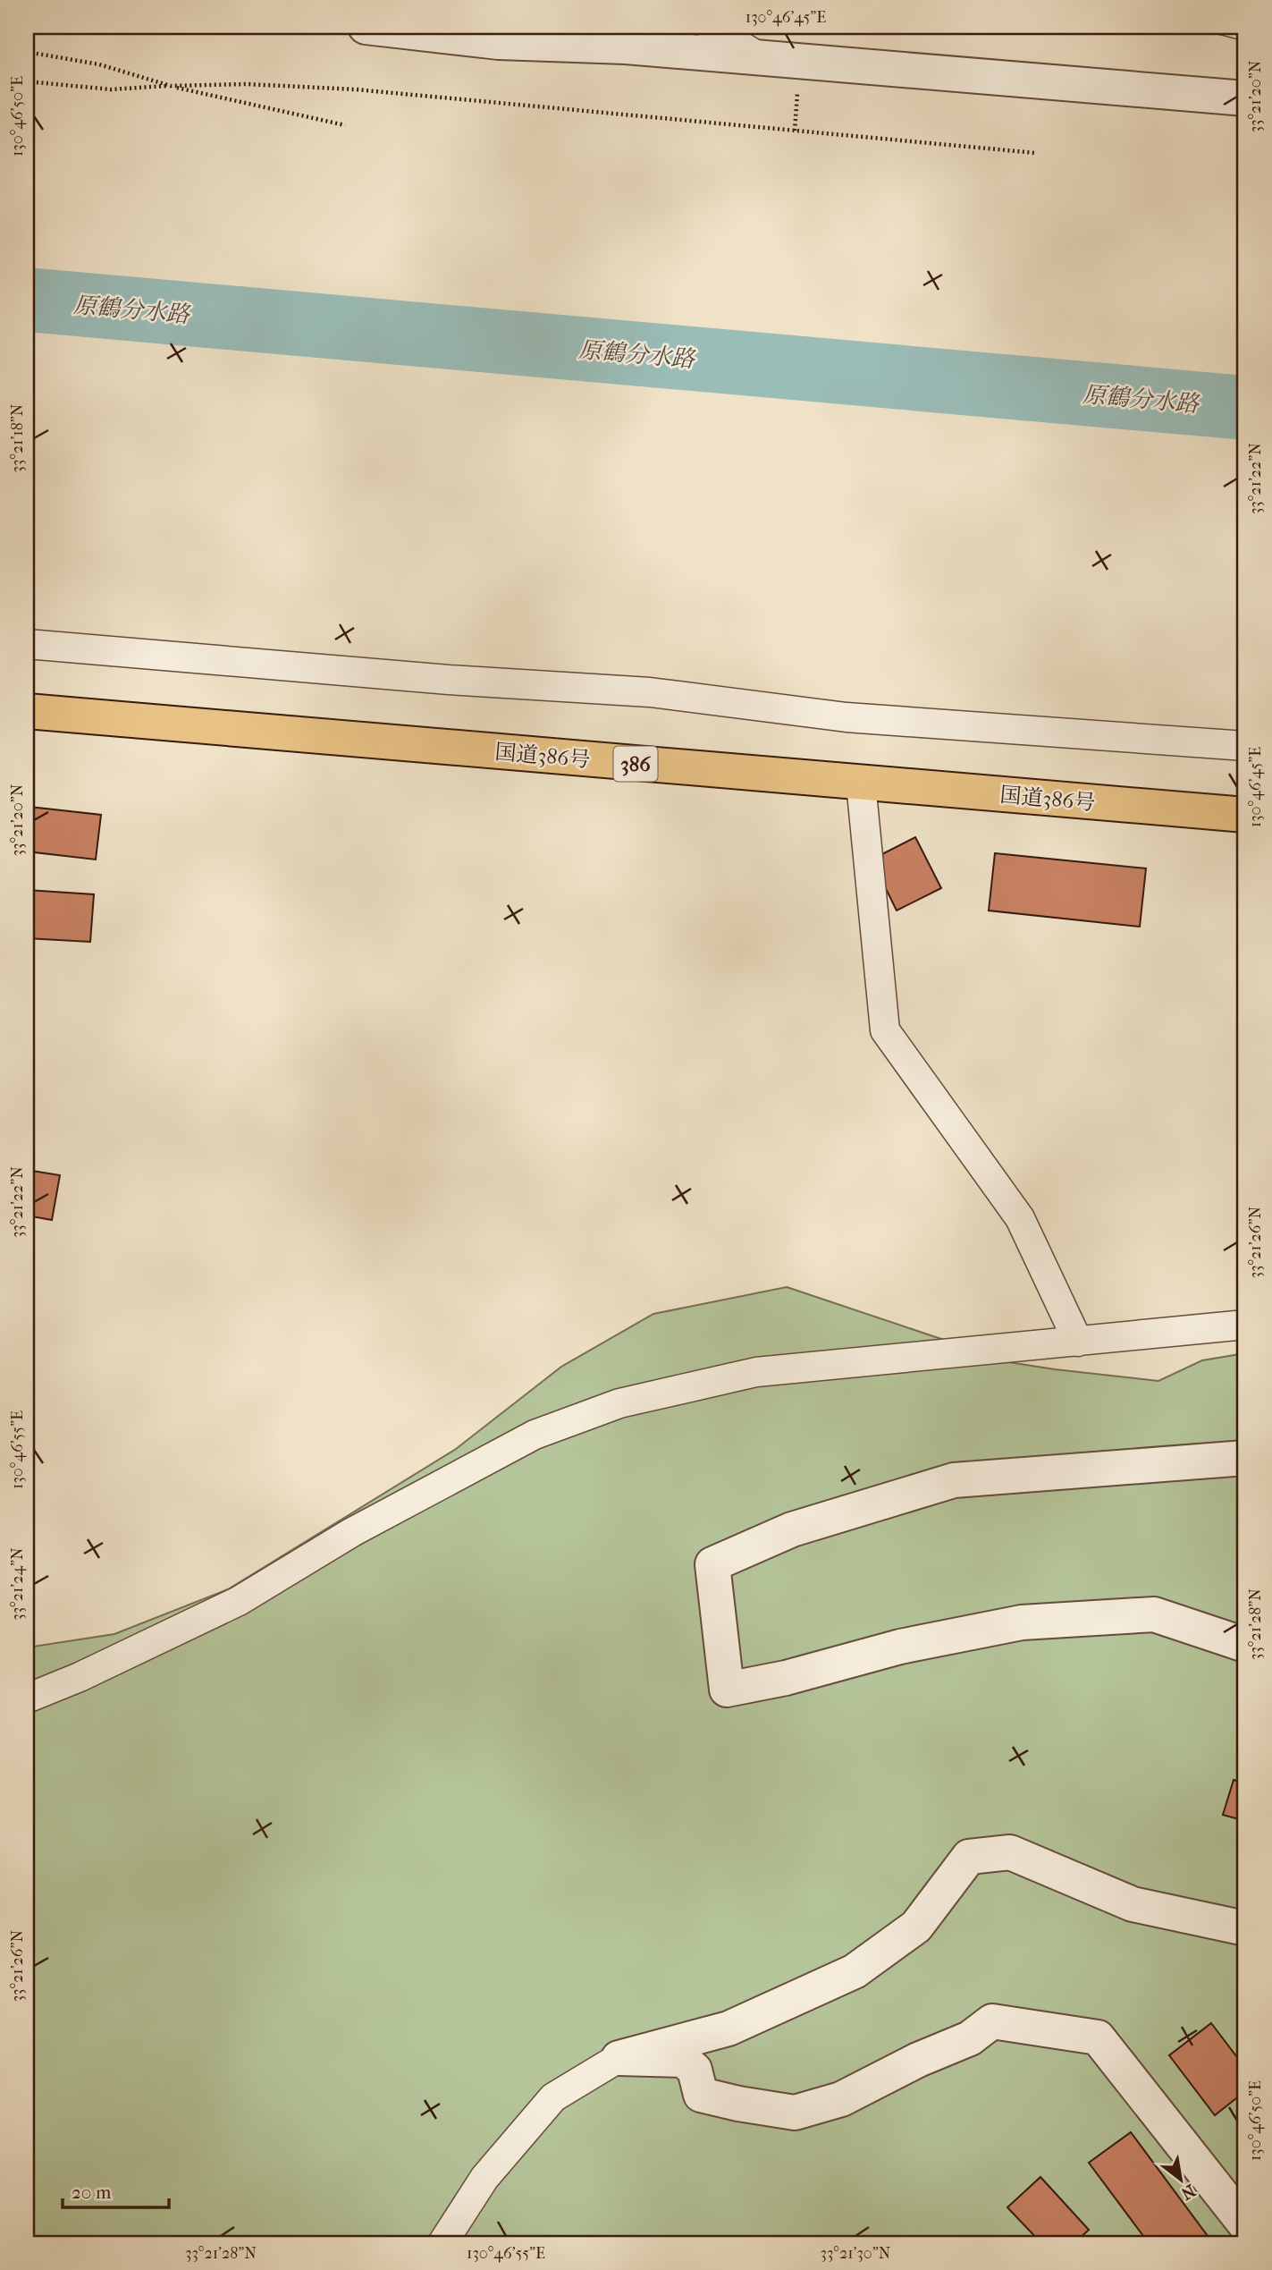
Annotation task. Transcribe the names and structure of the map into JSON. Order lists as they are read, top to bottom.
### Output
{
  "streets": {
    "highway": ["国道386号", "386"]
  },
  "water": ["原鶴分水路"],
  "scale_bar": "20 m",
  "north": "bottom right",
  "coordinates": [
    "130°46'45\"E",
    "33°21'20\"N",
    "130°46'50\"E",
    "33°21'18\"N",
    "33°21'22\"N",
    "33°21'26\"N",
    "130°46'55\"E",
    "33°21'24\"N",
    "33°21'28\"N",
    "33°21'30\"N"
  ]
}
